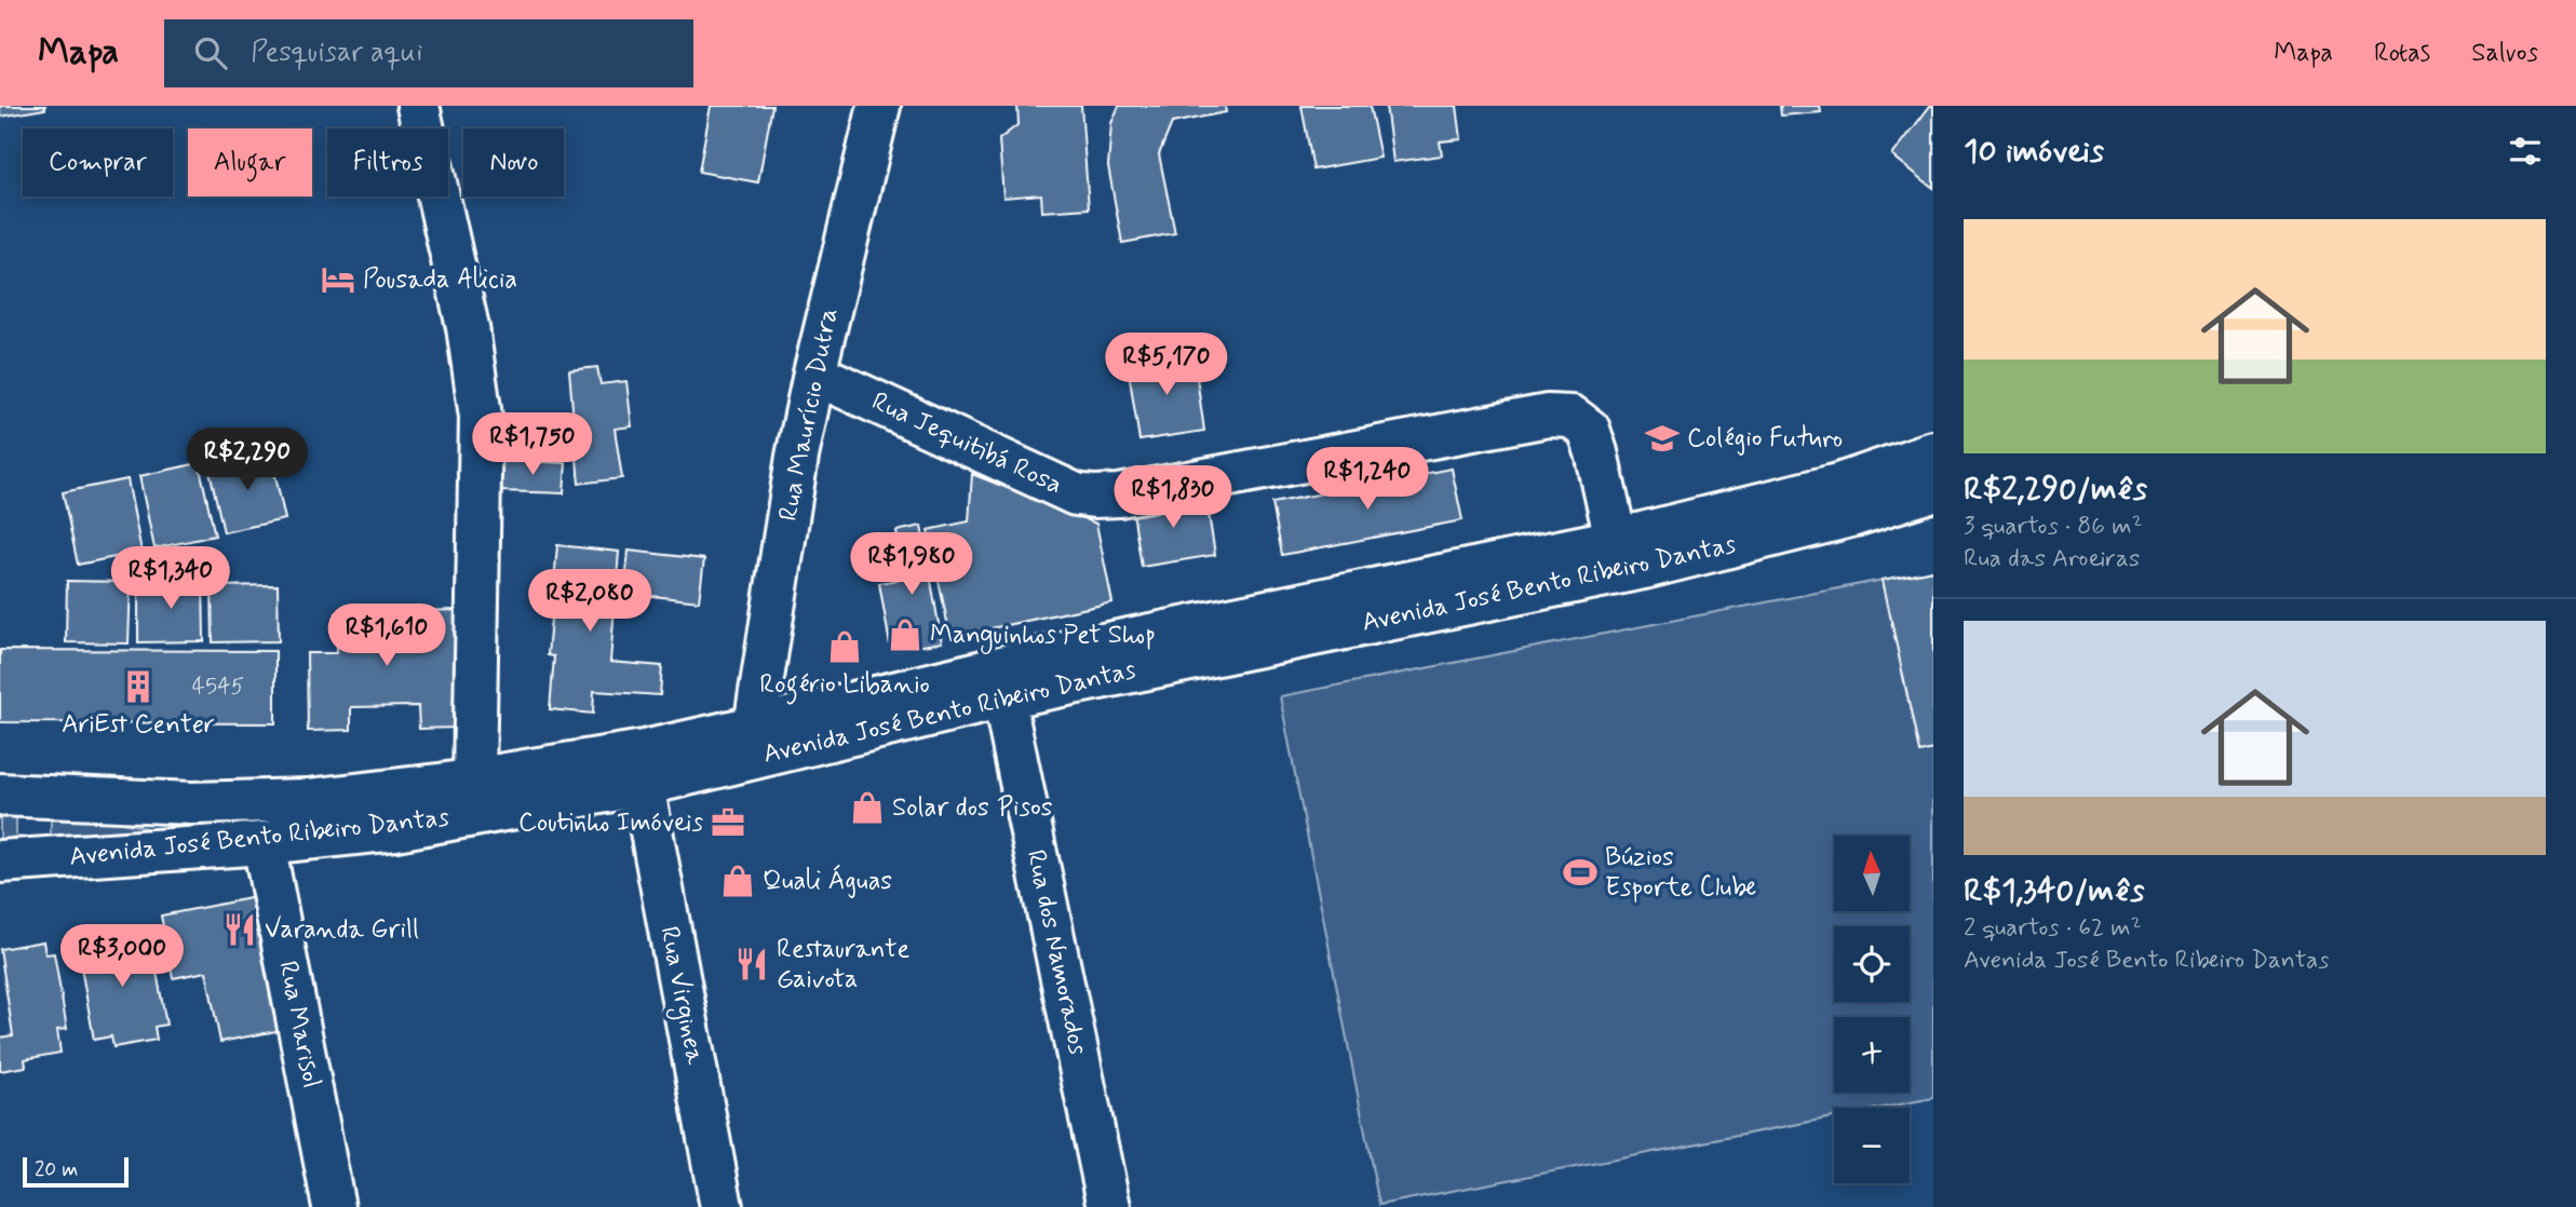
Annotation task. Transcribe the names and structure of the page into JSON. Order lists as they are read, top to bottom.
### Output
{
  "streets": {
    "main road": [
      "Rua Maurício Dutra",
      "Rua Jequitibá Rosa",
      "Avenida José Bento Ribeiro Dantas",
      "Rua dos Namorados",
      "Rua Virginea",
      "Rua Marisol"
    ]
  },
  "crossings": [
    ["Rua Maurício Dutra", "Rua Jequitibá Rosa"],
    ["Rua Maurício Dutra", "Avenida José Bento Ribeiro Dantas"],
    ["Rua Jequitibá Rosa", "Avenida José Bento Ribeiro Dantas"],
    ["Avenida José Bento Ribeiro Dantas", "Rua dos Namorados"],
    ["Avenida José Bento Ribeiro Dantas", "Rua Virginea"],
    ["Avenida José Bento Ribeiro Dantas", "Rua Marisol"]
  ],
  "places": {
    "hotel": ["Pousada Alicia"],
    "school or university": ["Colégio Futuro"],
    "shop": [
      "Manguinhos Pet Shop",
      "Rogério Libanio",
      "Solar dos Pisos",
      "Quali Águas"
    ],
    "building": ["AriEst Center"],
    "office": ["Coutinho Imóveis"],
    "sports": ["Búzios Esporte Clube"],
    "restaurant": ["Varanda Grill", "Restaurante Gaivota"]
  },
  "house_numbers": ["4545"],
  "scale_bar": "20 m",
  "north": "top",
  "page": {
    "header": "Mapa",
    "search": "Pesquisar aqui",
    "nav": ["Mapa", "Rotas", "Salvos"],
    "heading": "10 imóveis",
    "chip": [
      "Comprar",
      "Alugar",
      "Filtros",
      "Novo"
    ],
    "list": [
      {
        "name": "R$2,290/mês",
        "note": "3 quartos · 86 m² · Rua das Aroeiras"
      },
      {
        "name": "R$1,340/mês",
        "note": "2 quartos · 62 m² · Avenida José Bento Ribeiro Dantas"
      }
    ],
    "price": [
      "R$5,170",
      "R$1,750",
      "R$2,290",
      "R$1,240",
      "R$1,830",
      "R$1,980",
      "R$1,340",
      "R$2,080",
      "R$1,610",
      "R$3,000"
    ],
    "map_buttons": ["+", "−"],
    "scale": "20 m"
  }
}
